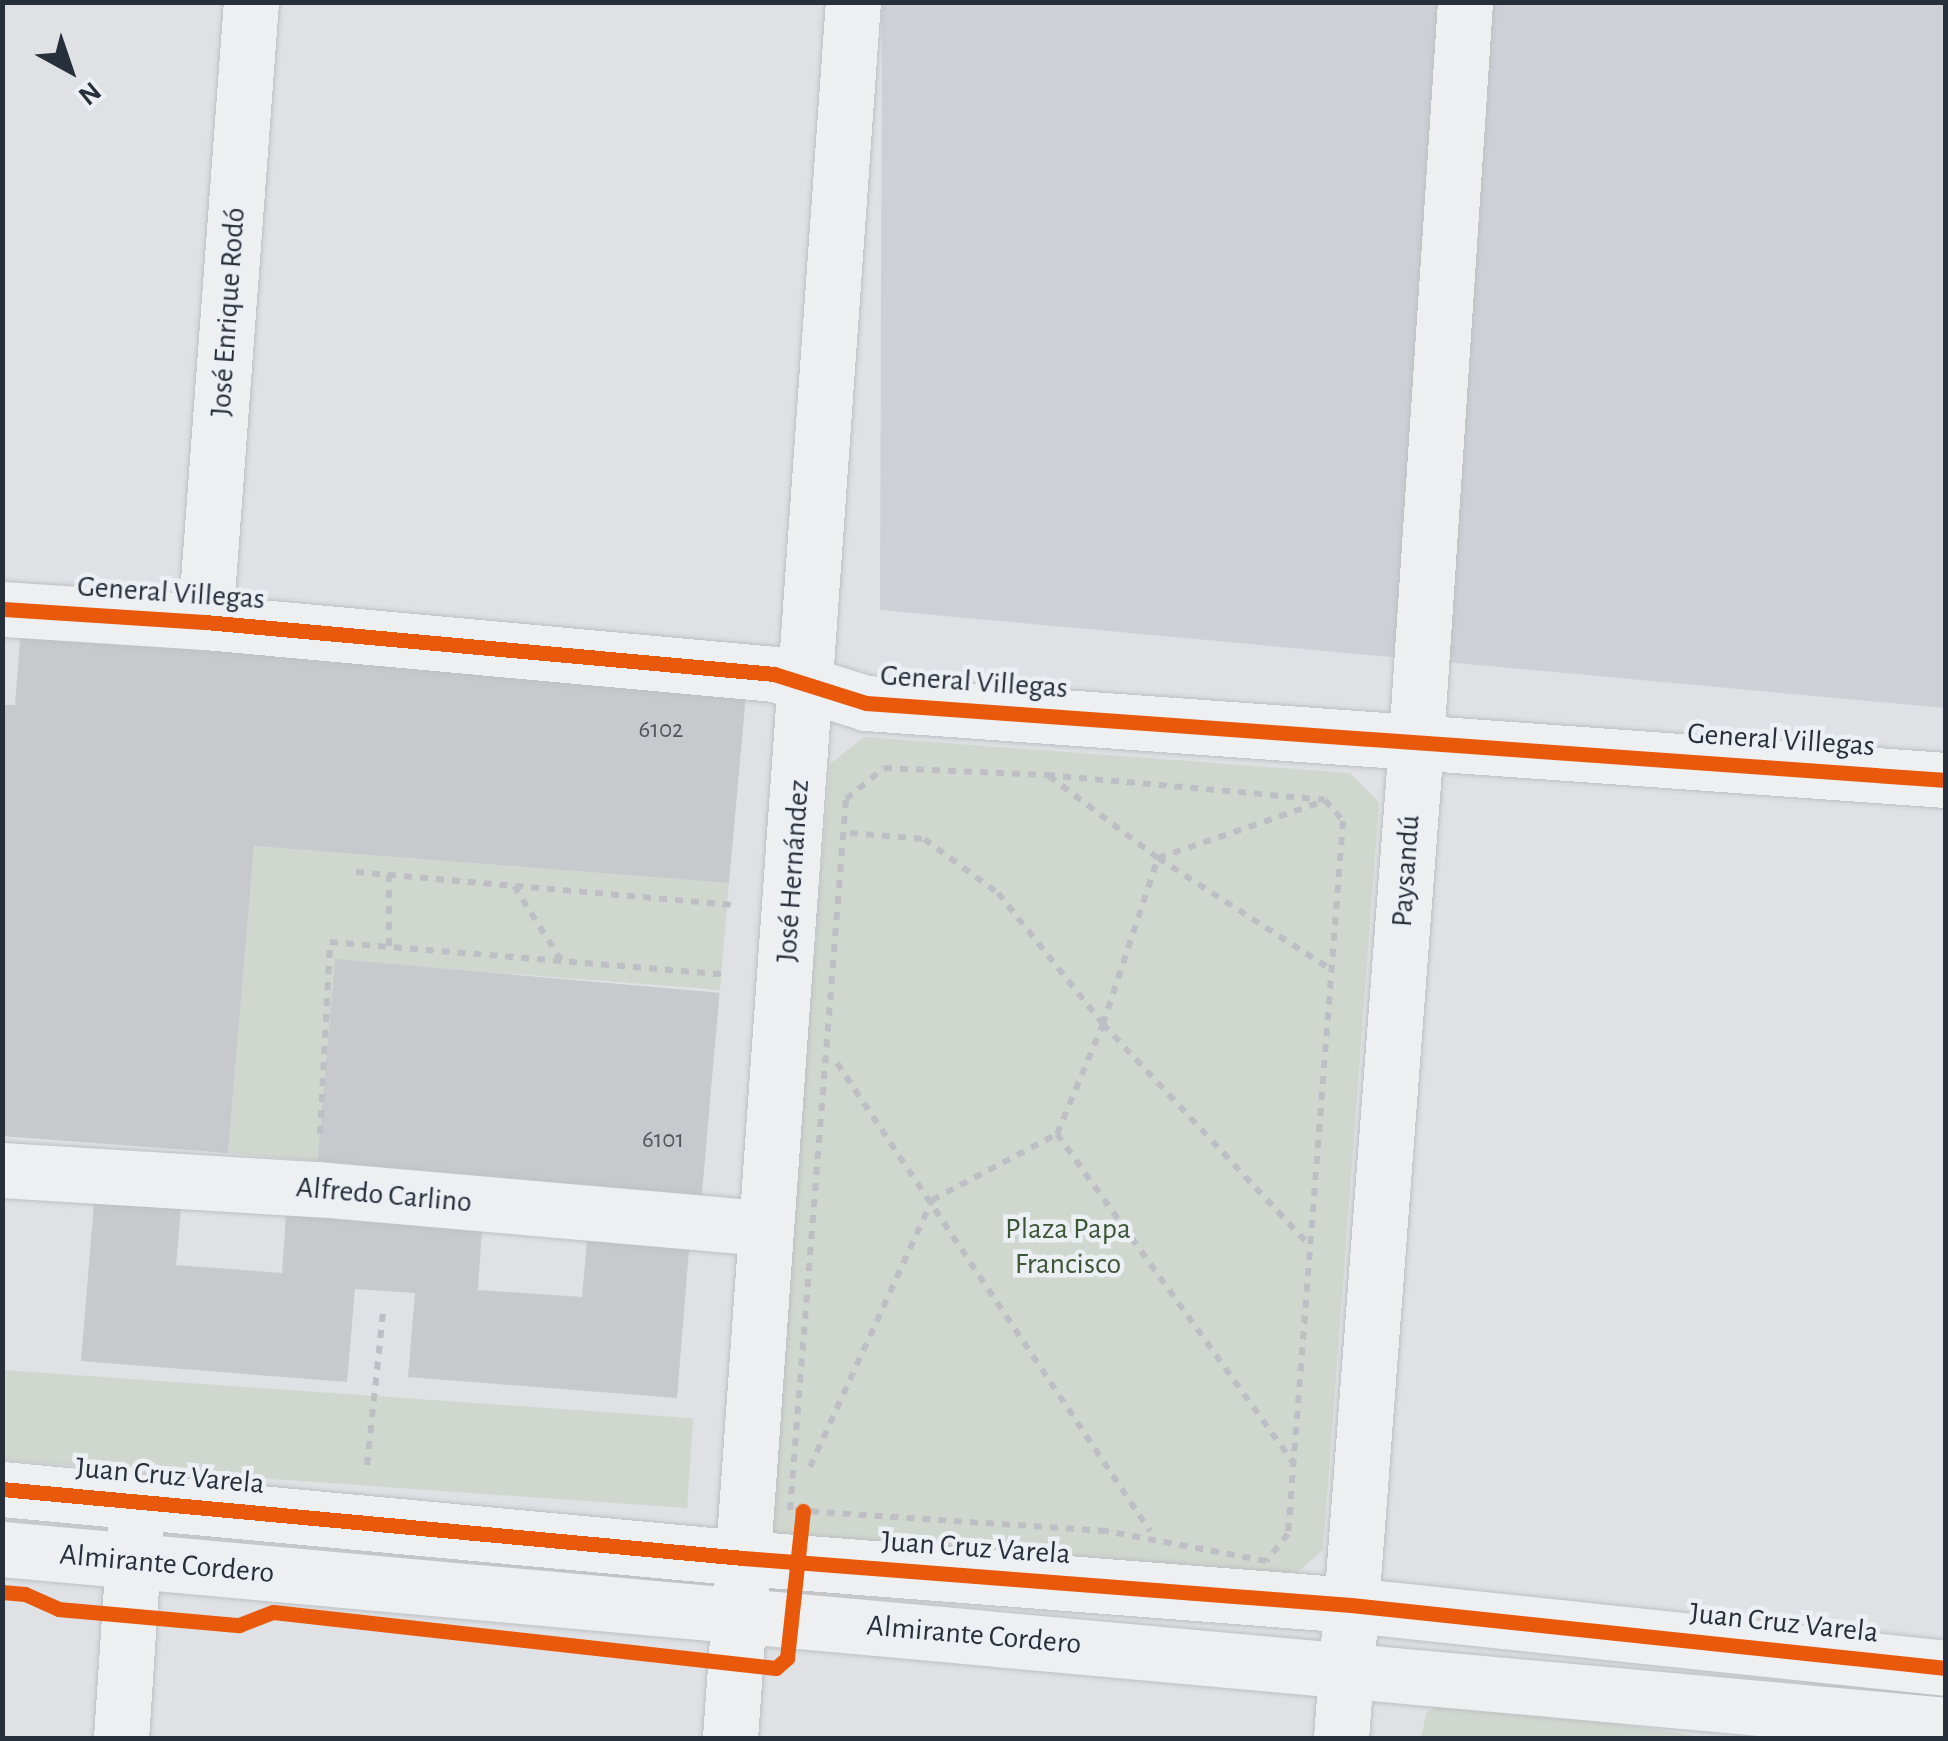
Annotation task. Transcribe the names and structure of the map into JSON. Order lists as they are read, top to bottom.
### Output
{
  "streets": {
    "street": [
      "José Enrique Rodó",
      "General Villegas",
      "José Hernández",
      "Paysandú",
      "Alfredo Carlino",
      "Juan Cruz Varela",
      "Almirante Cordero"
    ]
  },
  "crossings": [
    ["José Enrique Rodó", "General Villegas"],
    ["General Villegas", "José Hernández"],
    ["General Villegas", "Paysandú"],
    ["José Hernández", "Alfredo Carlino"],
    ["José Hernández", "Juan Cruz Varela"],
    ["José Hernández", "Almirante Cordero"],
    ["Paysandú", "Juan Cruz Varela"],
    ["Paysandú", "Almirante Cordero"]
  ],
  "parks": ["Plaza Papa Francisco"],
  "house_numbers": ["6102", "6101"],
  "north": "bottom right"
}
